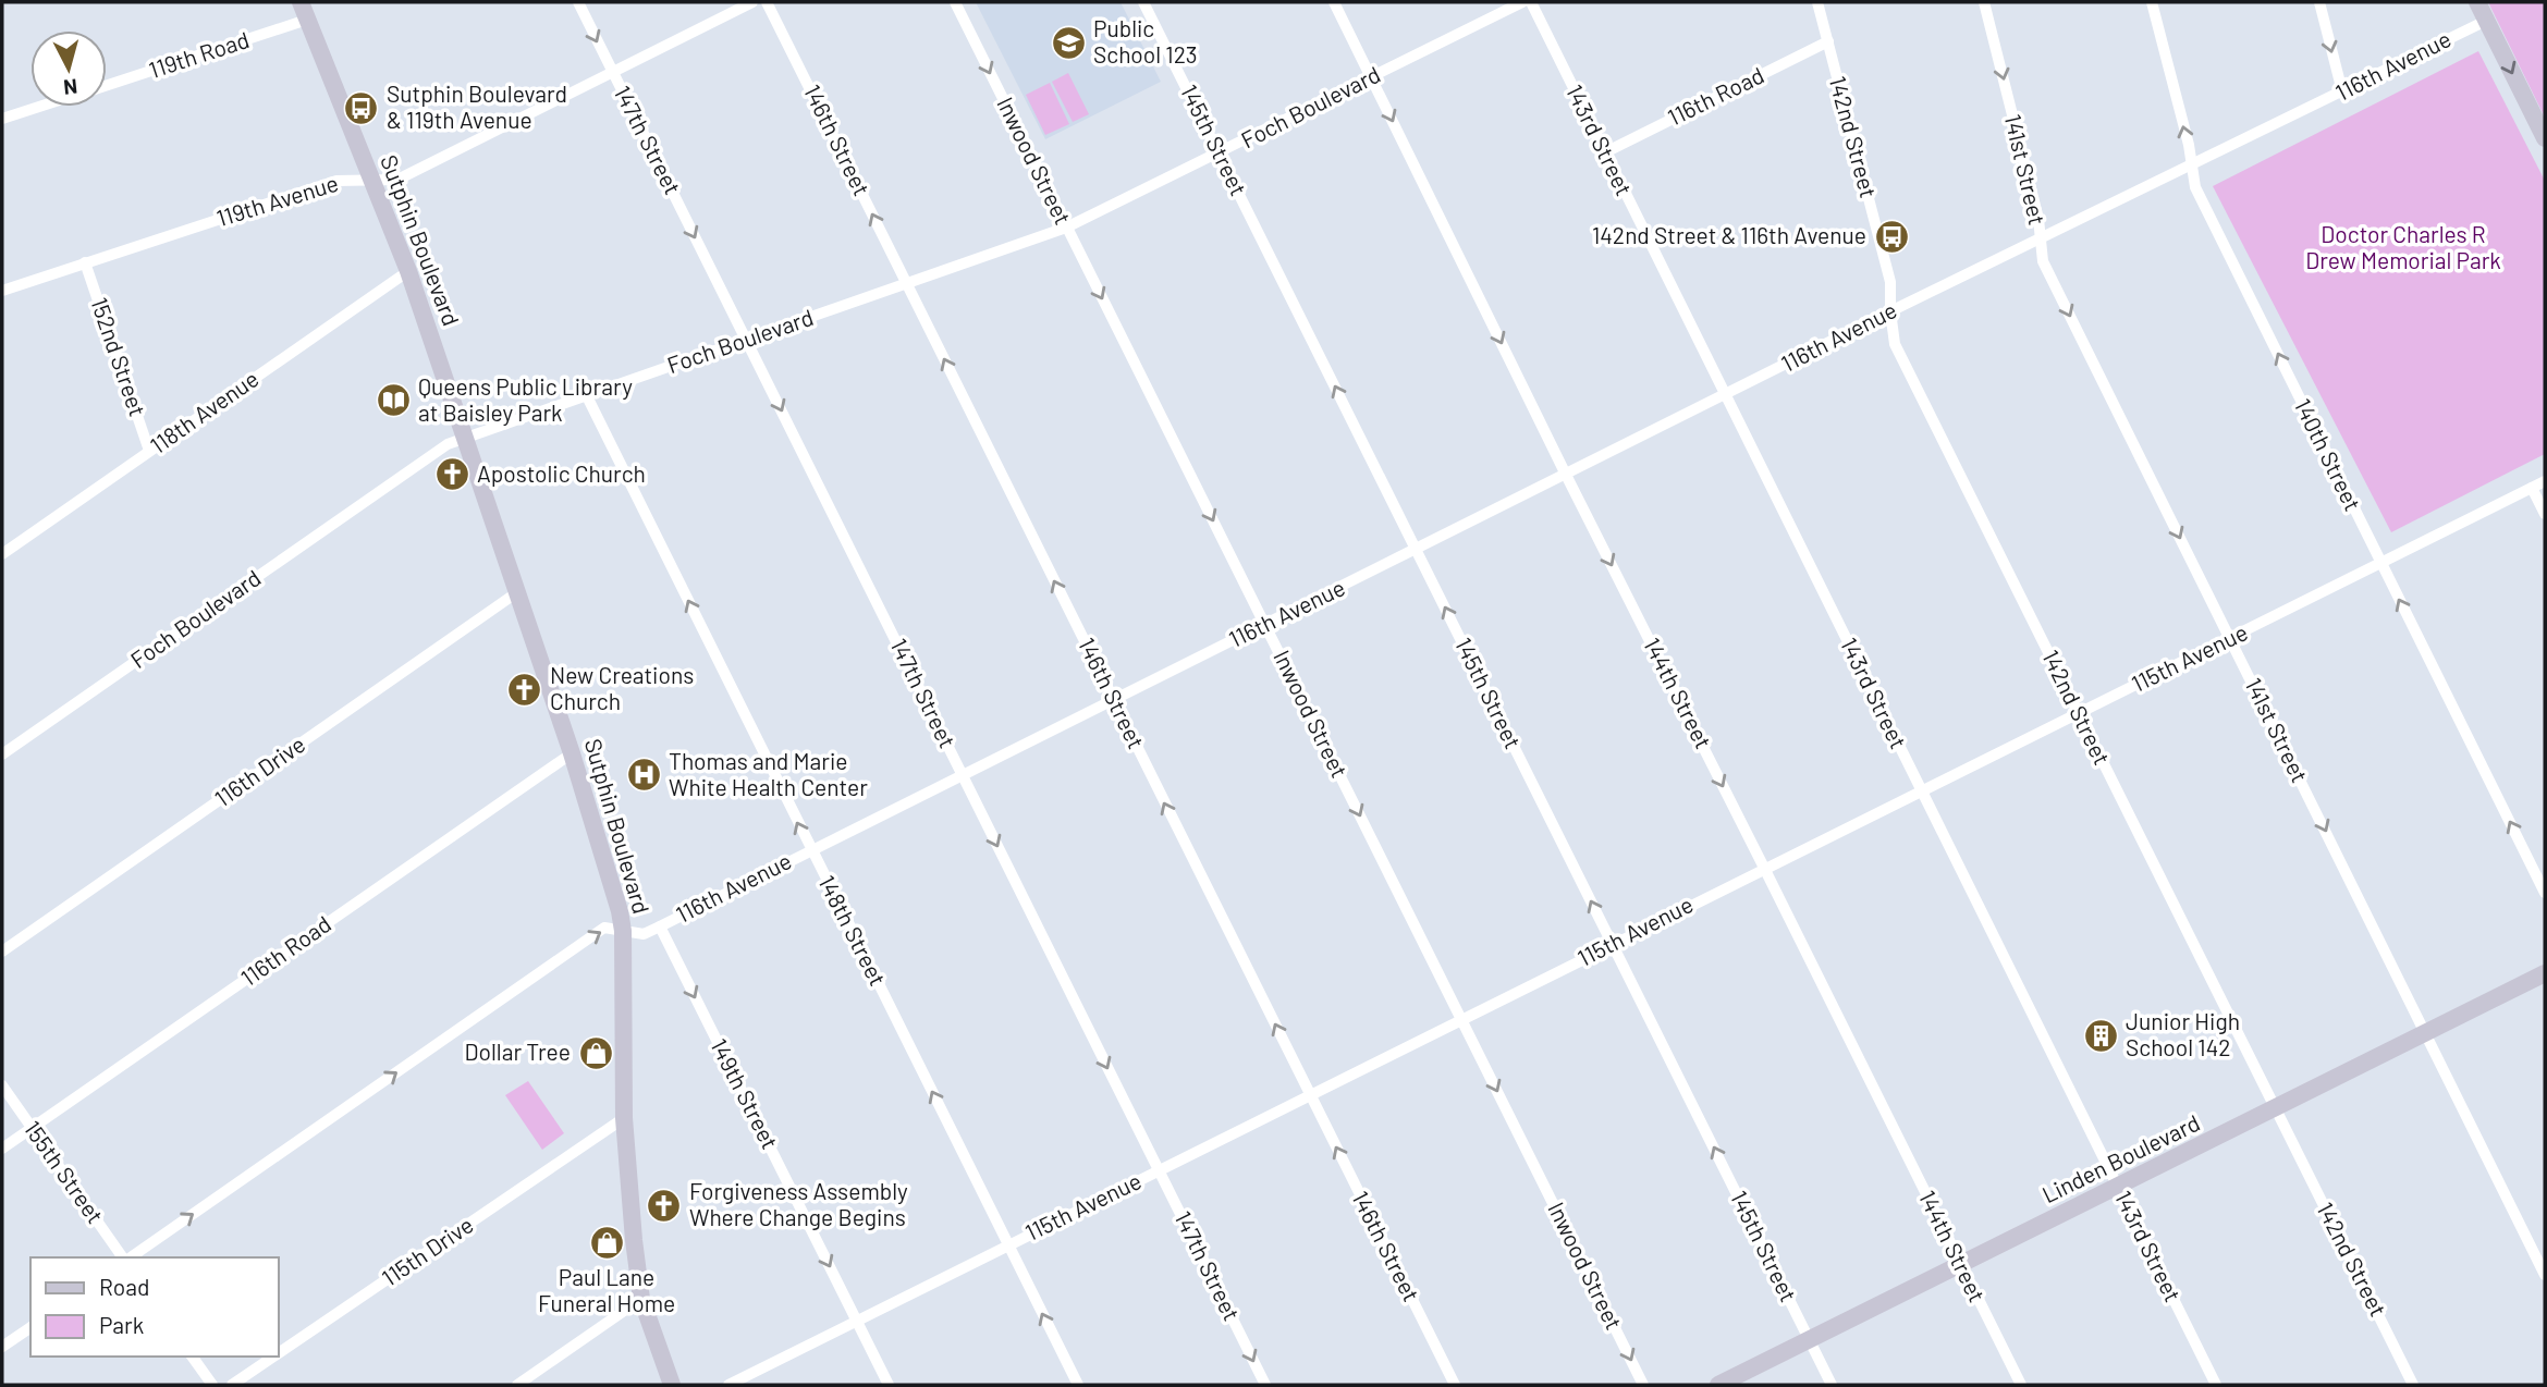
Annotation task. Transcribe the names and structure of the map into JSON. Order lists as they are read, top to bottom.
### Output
{
  "streets": {
    "main road": ["Sutphin Boulevard", "Linden Boulevard"],
    "street": [
      "119th Road",
      "116th Avenue",
      "116th Road",
      "Foch Boulevard",
      "142nd Street",
      "147th Street",
      "146th Street",
      "145th Street",
      "143rd Street",
      "Inwood Street",
      "141st Street",
      "119th Avenue",
      "152nd Street",
      "118th Avenue",
      "140th Street",
      "115th Avenue",
      "144th Street",
      "116th Drive",
      "148th Street",
      "149th Street",
      "155th Street",
      "115th Drive"
    ]
  },
  "crossings": [
    ["119th Road", "Sutphin Boulevard"],
    ["116th Avenue", "142nd Street"],
    ["116th Avenue", "147th Street"],
    ["116th Avenue", "146th Street"],
    ["116th Avenue", "145th Street"],
    ["116th Avenue", "143rd Street"],
    ["116th Avenue", "Inwood Street"],
    ["116th Avenue", "141st Street"],
    ["116th Avenue", "Sutphin Boulevard"],
    ["116th Avenue", "140th Street"],
    ["116th Avenue", "144th Street"],
    ["116th Avenue", "148th Street"],
    ["116th Avenue", "149th Street"],
    ["116th Road", "142nd Street"],
    ["116th Road", "143rd Street"],
    ["116th Road", "Sutphin Boulevard"],
    ["116th Road", "155th Street"],
    ["Foch Boulevard", "147th Street"],
    ["Foch Boulevard", "146th Street"],
    ["Foch Boulevard", "145th Street"],
    ["Foch Boulevard", "Inwood Street"],
    ["Foch Boulevard", "Sutphin Boulevard"],
    ["Foch Boulevard", "144th Street"],
    ["Foch Boulevard", "148th Street"],
    ["142nd Street", "115th Avenue"],
    ["142nd Street", "Linden Boulevard"],
    ["147th Street", "119th Avenue"],
    ["147th Street", "115th Avenue"],
    ["146th Street", "115th Avenue"],
    ["145th Street", "115th Avenue"],
    ["145th Street", "Linden Boulevard"],
    ["143rd Street", "115th Avenue"],
    ["143rd Street", "Linden Boulevard"],
    ["Inwood Street", "115th Avenue"],
    ["141st Street", "115th Avenue"],
    ["141st Street", "Linden Boulevard"],
    ["119th Avenue", "Sutphin Boulevard"],
    ["119th Avenue", "152nd Street"],
    ["Sutphin Boulevard", "118th Avenue"],
    ["Sutphin Boulevard", "116th Drive"],
    ["Sutphin Boulevard", "115th Drive"],
    ["152nd Street", "118th Avenue"],
    ["140th Street", "115th Avenue"],
    ["115th Avenue", "144th Street"],
    ["115th Avenue", "148th Street"],
    ["115th Avenue", "149th Street"],
    ["144th Street", "Linden Boulevard"]
  ],
  "one_way": [
    "147th Street",
    "146th Street",
    "145th Street",
    "Inwood Street",
    "141st Street",
    "140th Street",
    "144th Street",
    "148th Street",
    "149th Street"
  ],
  "parks": ["Doctor Charles R Drew Memorial Park"],
  "places": {
    "school or university": ["Public School 123"],
    "bus stop": ["Sutphin Boulevard & 119th Avenue", "142nd Street & 116th Avenue"],
    "library": ["Queens Public Library at Baisley Park"],
    "church": ["Apostolic Church", "New Creations Church", "Forgiveness Assembly Where Change Begins"],
    "hospital": ["Thomas and Marie White Health Center"],
    "building": ["Junior High School 142"],
    "shop": ["Dollar Tree", "Paul Lane Funeral Home"]
  },
  "legend": ["Road", "Park"],
  "north": "bottom"
}
